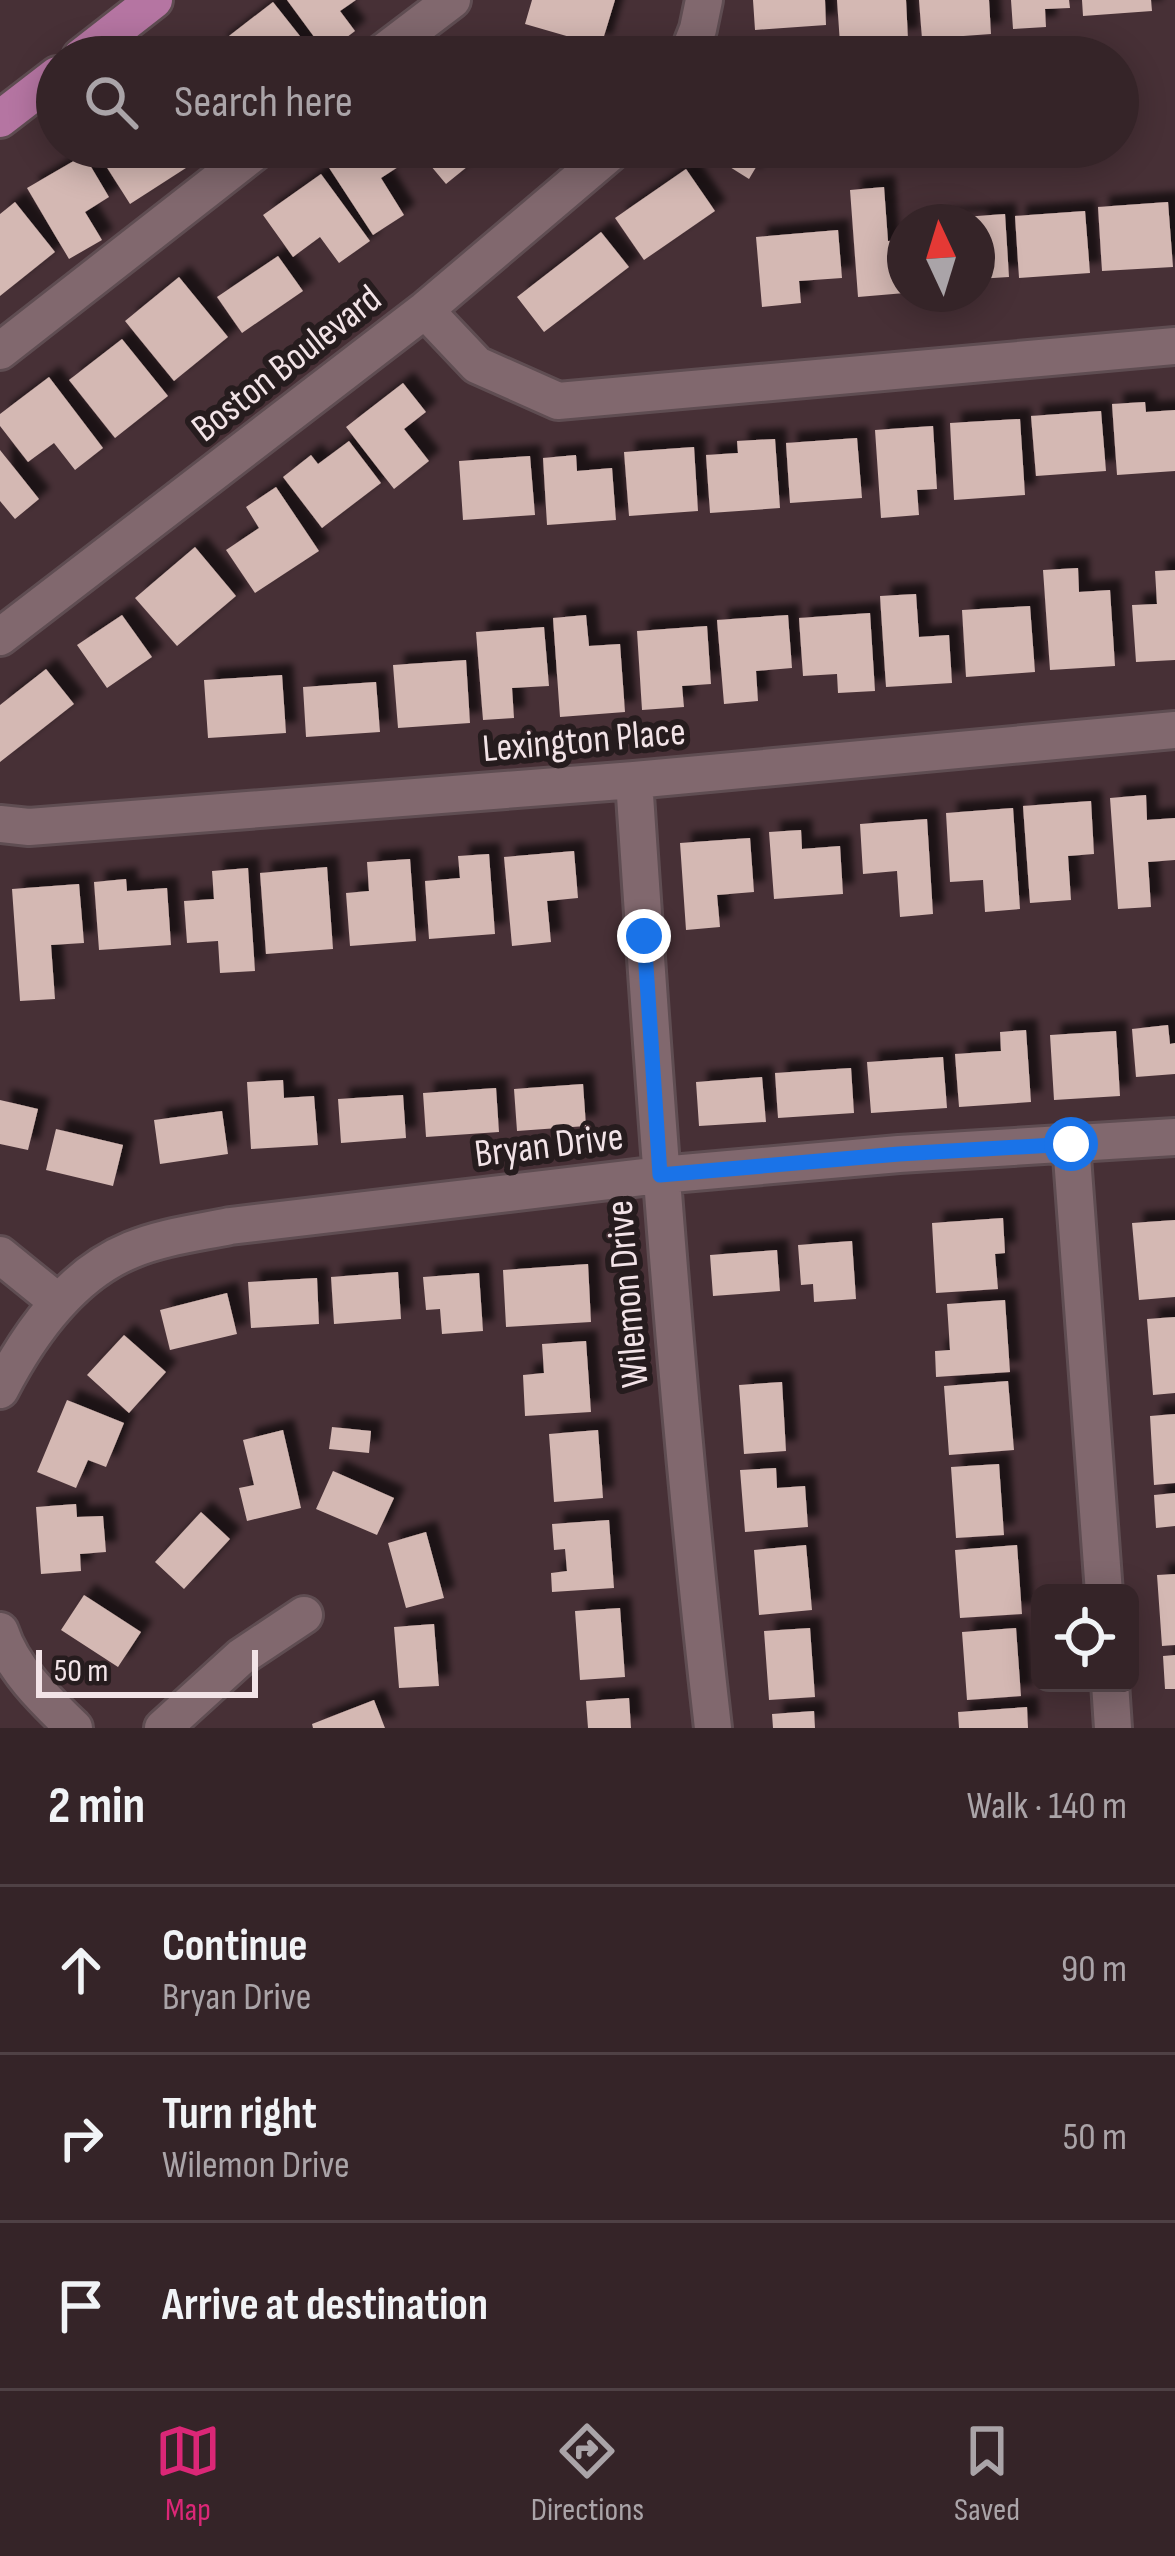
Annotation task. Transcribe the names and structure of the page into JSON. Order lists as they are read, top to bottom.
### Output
{
  "streets": {
    "street": [
      "Boston Boulevard",
      "Lexington Place",
      "Bryan Drive",
      "Wilemon Drive"
    ]
  },
  "crossings": [
    ["Lexington Place", "Wilemon Drive"],
    ["Bryan Drive", "Wilemon Drive"]
  ],
  "scale_bar": "50 m",
  "north": "top",
  "page": {
    "search": "Search here",
    "scale": "50 m",
    "heading": ["2 min", "Walk · 140 m"],
    "list": [
      ["Continue", "Bryan Drive", "90 m"],
      ["Turn right", "Wilemon Drive", "50 m"],
      "Arrive at destination"
    ],
    "nav": ["Map", "Directions", "Saved"]
  }
}
